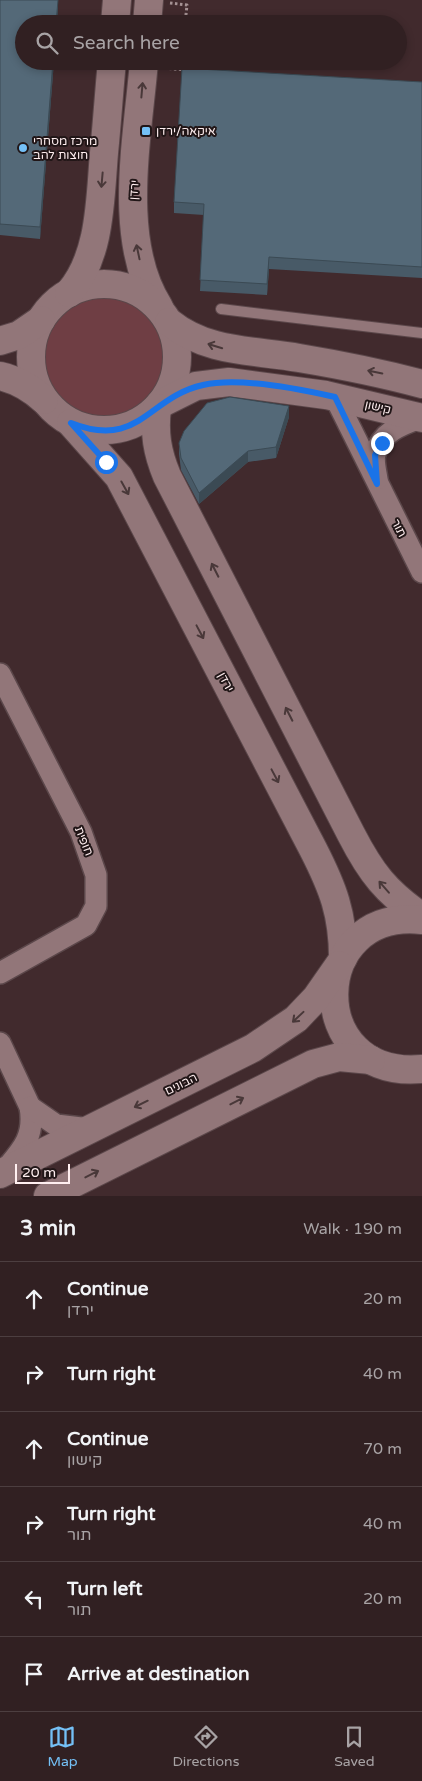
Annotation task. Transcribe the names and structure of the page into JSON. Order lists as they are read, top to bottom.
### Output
{
  "streets": {
    "street": [
      "ירדן",
      "קישון",
      "תור",
      "חופית",
      "הבונים"
    ]
  },
  "crossings": [
    ["ירדן", "קישון"],
    ["ירדן", "הבונים"],
    ["קישון", "תור"]
  ],
  "places": {
    "transit": ["איקאה/ירדן"],
    "other": ["מרכז מסחרי חוצות להב"]
  },
  "scale_bar": "20 m",
  "page": {
    "search": "Search here",
    "scale": "20 m",
    "heading": ["3 min", "Walk · 190 m"],
    "list": [
      ["Continue", "ירדן", "20 m"],
      ["Turn right", "40 m"],
      ["Continue", "קישון", "70 m"],
      ["Turn right", "תור", "40 m"],
      ["Turn left", "תור", "20 m"],
      "Arrive at destination"
    ],
    "nav": ["Map", "Directions", "Saved"]
  }
}
